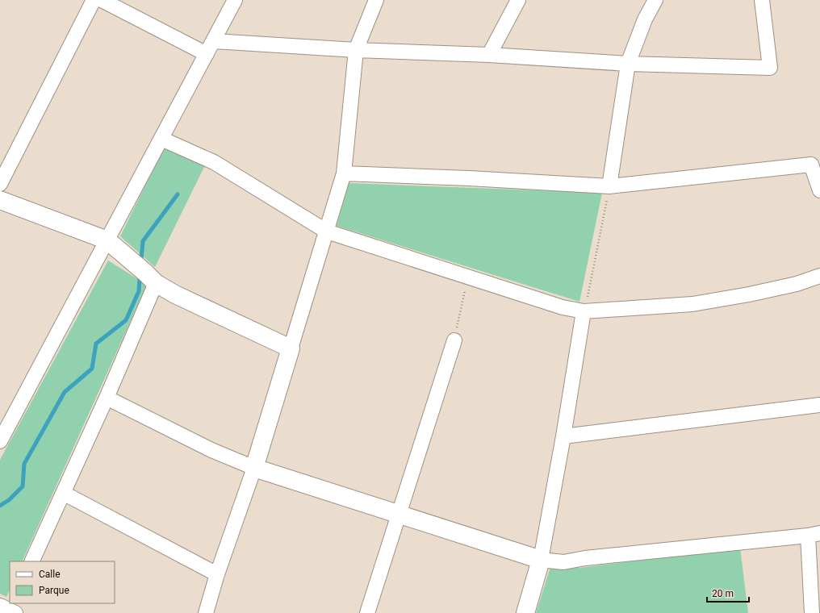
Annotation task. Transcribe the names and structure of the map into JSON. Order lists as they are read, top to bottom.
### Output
{
  "legend": ["Calle", "Parque"],
  "scale_bar": "20 m"
}
